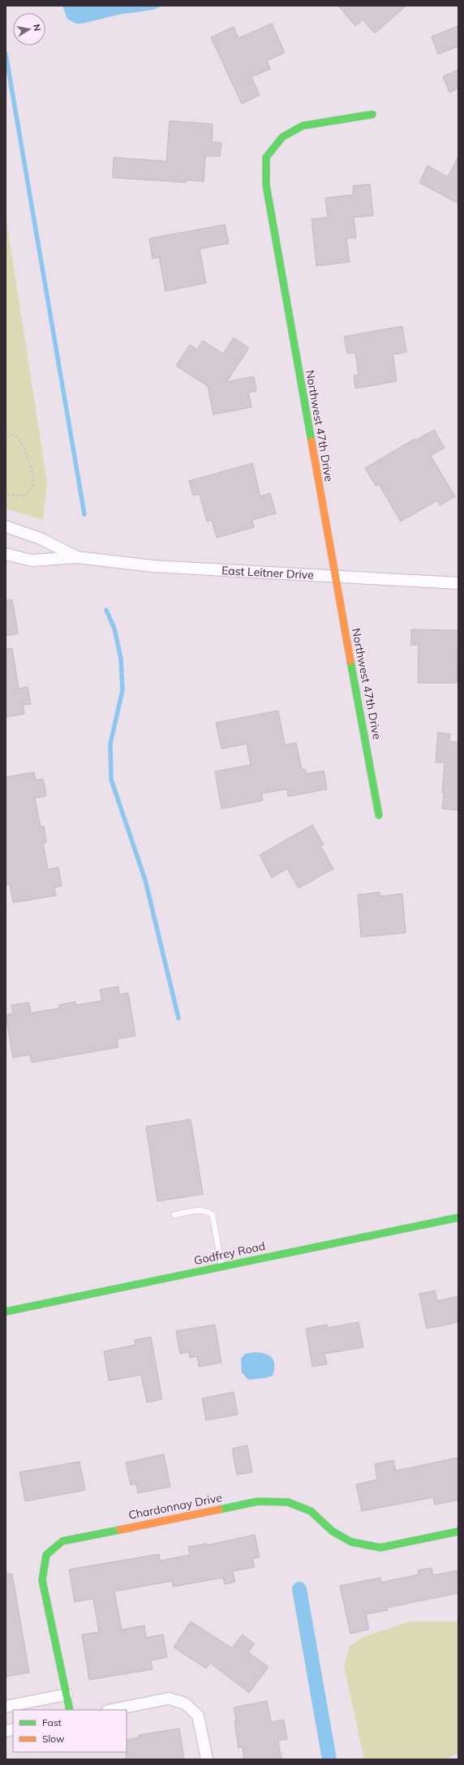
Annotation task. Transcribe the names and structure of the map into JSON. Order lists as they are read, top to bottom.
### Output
{
  "streets": {
    "street": [
      "Northwest 47th Drive",
      "East Leitner Drive",
      "Godfrey Road",
      "Chardonnay Drive"
    ]
  },
  "crossings": [
    ["Northwest 47th Drive", "East Leitner Drive"]
  ],
  "legend": ["Fast", "Slow"],
  "north": "right"
}
